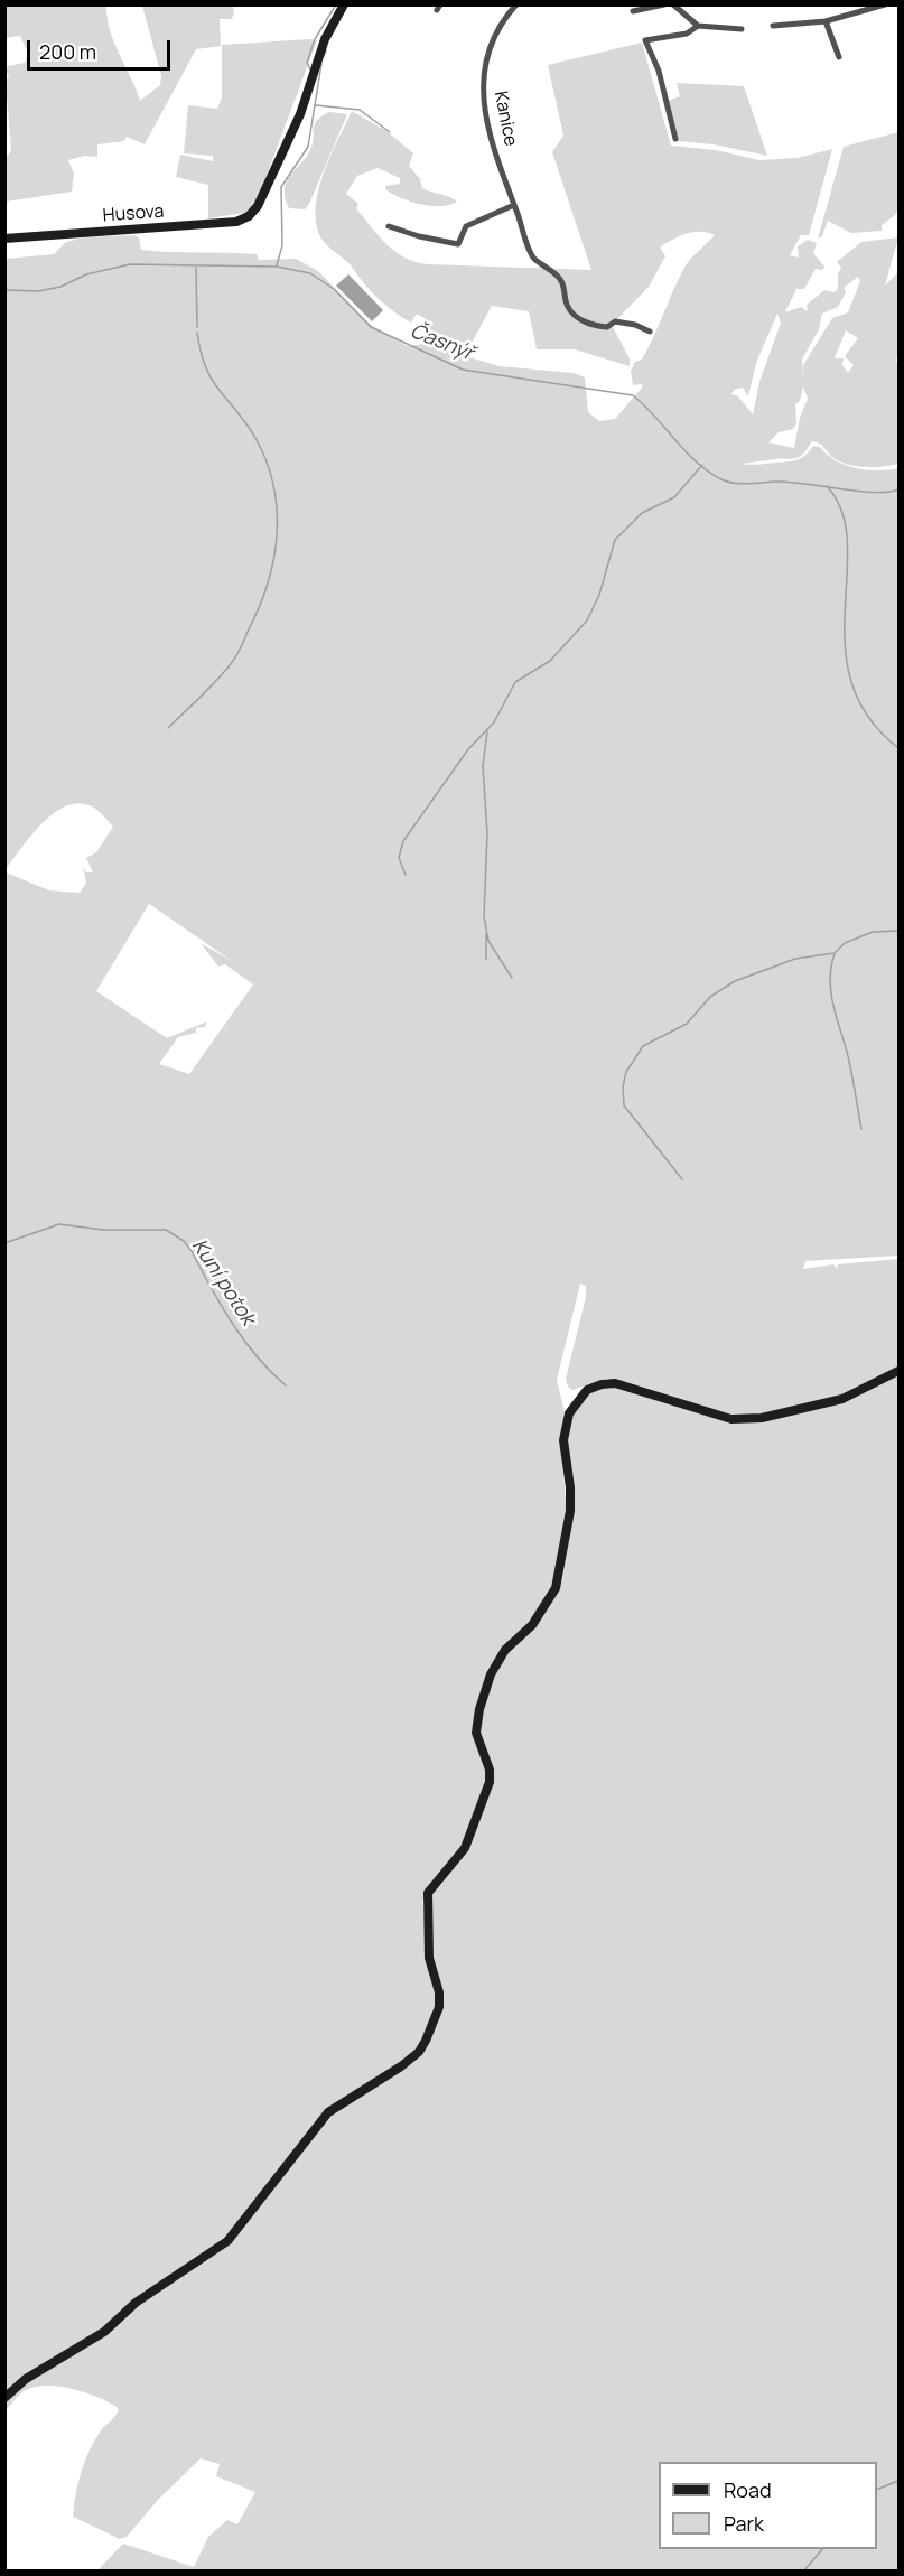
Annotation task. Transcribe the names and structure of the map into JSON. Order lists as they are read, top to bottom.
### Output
{
  "streets": {
    "main road": ["Husova"],
    "street": ["Kanice"]
  },
  "water": ["Časnýř", "Kuní potok"],
  "legend": ["Road", "Park"],
  "scale_bar": "200 m"
}
